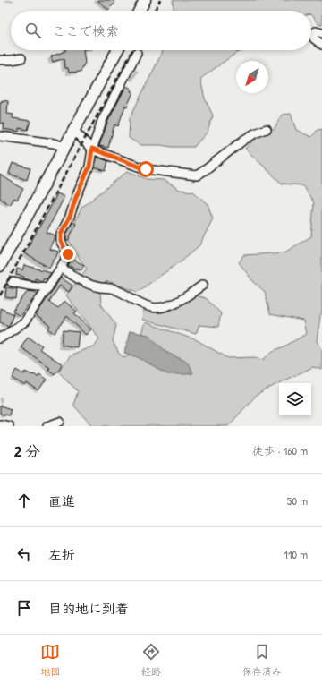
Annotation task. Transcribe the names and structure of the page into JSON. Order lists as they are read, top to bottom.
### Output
{
  "north": "bottom left",
  "page": {
    "search": "ここで検索",
    "heading": ["2 分", "徒歩 · 160 m"],
    "list": [
      ["直進", "50 m"],
      ["左折", "110 m"],
      "目的地に到着"
    ],
    "nav": ["地図", "経路", "保存済み"]
  }
}
